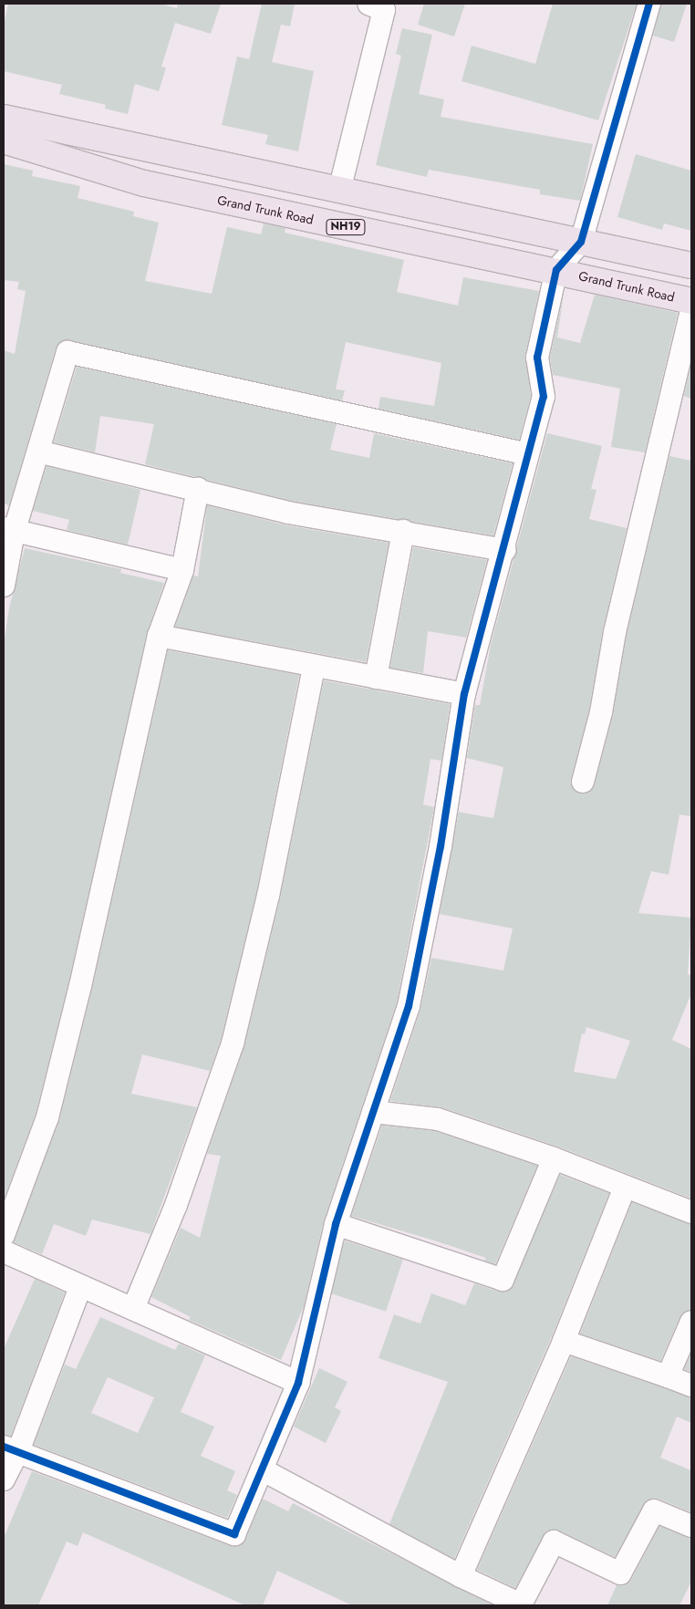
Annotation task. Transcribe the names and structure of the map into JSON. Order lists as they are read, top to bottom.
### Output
{
  "streets": {
    "highway": ["Grand Trunk Road", "NH19"]
  }
}
